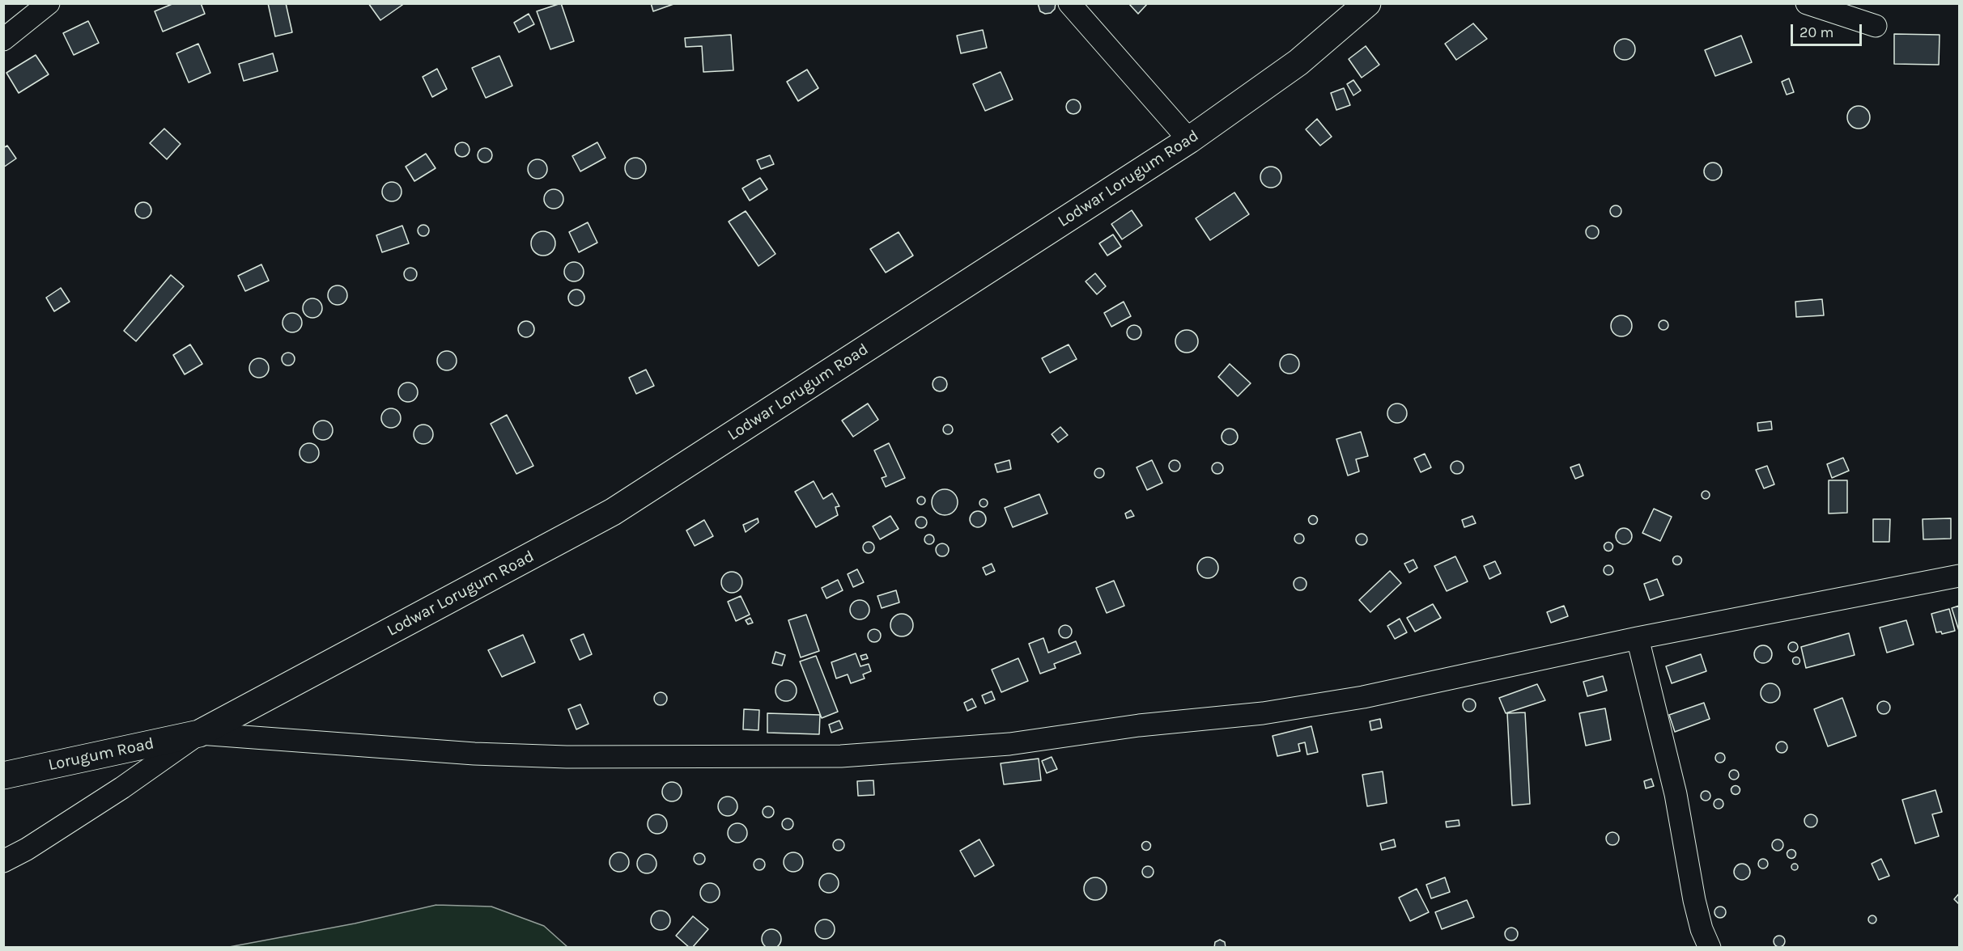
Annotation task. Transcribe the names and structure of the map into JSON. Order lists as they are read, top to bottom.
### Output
{
  "streets": {
    "main road": ["Lodwar Lorugum Road", "Lorugum Road"]
  },
  "crossings": [
    ["Lodwar Lorugum Road", "Lorugum Road"]
  ],
  "scale_bar": "20 m"
}
